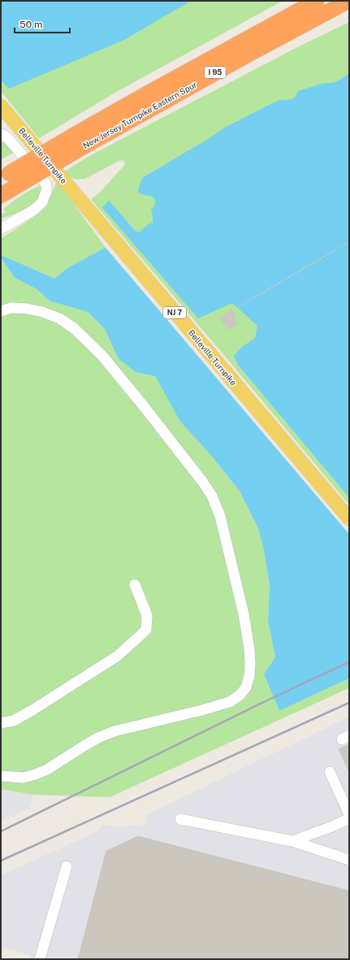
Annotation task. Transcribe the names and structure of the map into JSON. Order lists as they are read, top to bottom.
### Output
{
  "streets": {
    "highway": ["I 95", "New Jersey Turnpike Eastern Spur"],
    "main road": ["Belleville Turnpike", "NJ 7"]
  },
  "scale_bar": "50 m"
}
